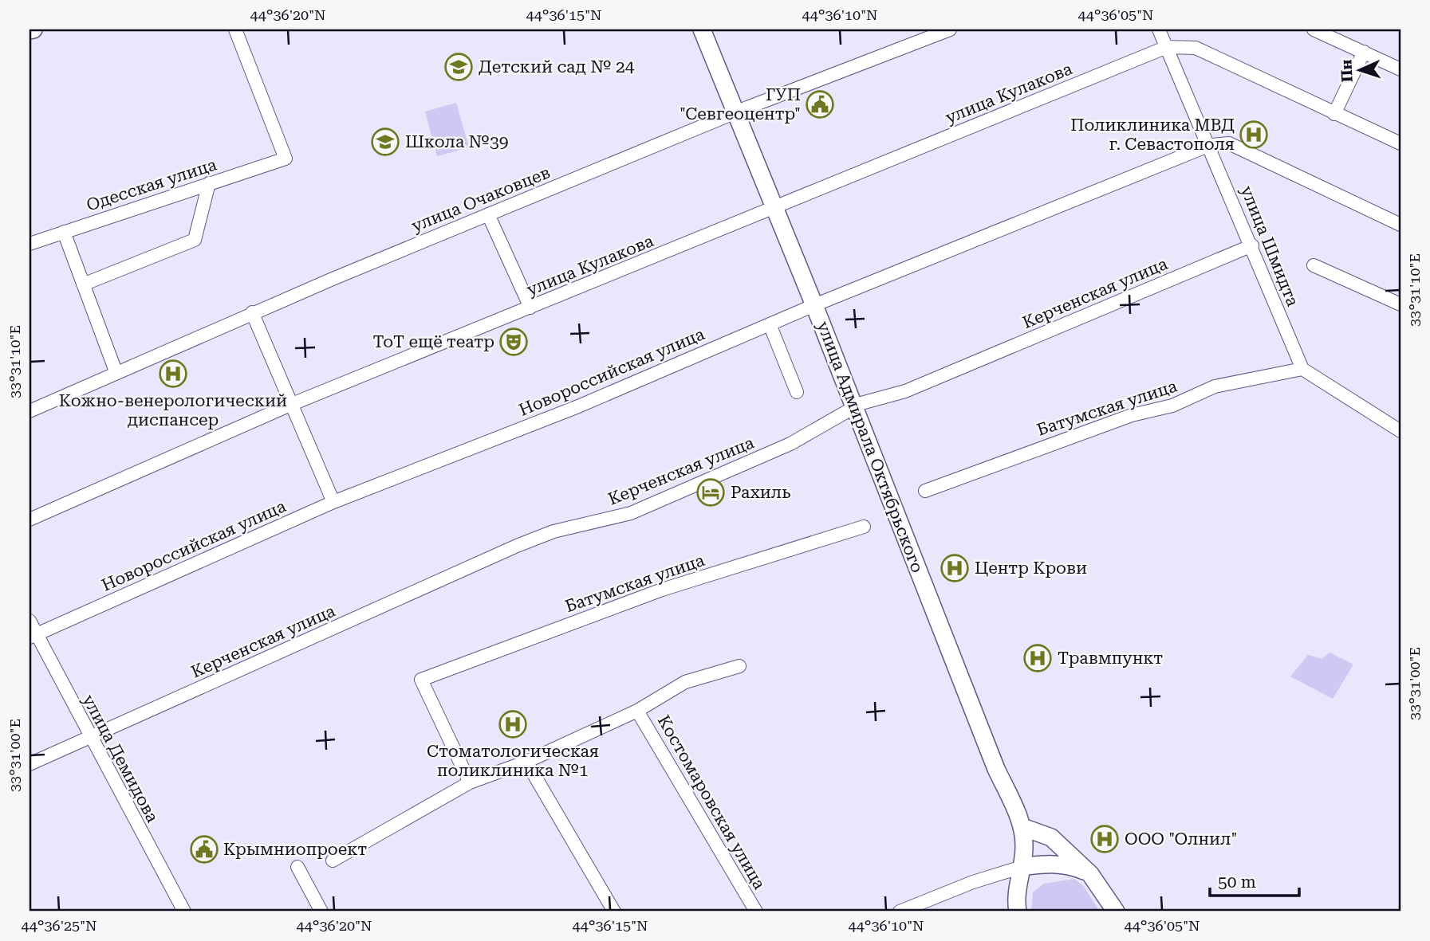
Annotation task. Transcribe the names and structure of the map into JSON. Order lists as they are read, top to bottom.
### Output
{
  "streets": {
    "main road": ["улица Адмирала Октябрьского"],
    "street": [
      "улица Кулакова",
      "Одесская улица",
      "улица Очаковцев",
      "улица Шмидта",
      "Керченская улица",
      "Новороссийская улица",
      "Батумская улица",
      "улица Демидова",
      "Костомаровская улица"
    ]
  },
  "crossings": [
    ["улица Кулакова", "улица Шмидта"],
    ["улица Кулакова", "улица Адмирала Октябрьского"],
    ["улица Очаковцев", "улица Адмирала Октябрьского"],
    ["улица Шмидта", "Керченская улица"],
    ["улица Шмидта", "Новороссийская улица"],
    ["улица Шмидта", "Батумская улица"],
    ["Керченская улица", "улица Адмирала Октябрьского"],
    ["Керченская улица", "улица Демидова"],
    ["Новороссийская улица", "улица Адмирала Октябрьского"],
    ["Новороссийская улица", "улица Демидова"]
  ],
  "places": {
    "school or university": ["Детский сад № 24", "Школа №39"],
    "public building": ["ГУП \"Севгеоцентр\"", "Крымниопроект"],
    "hospital": [
      "Поликлиника МВД г. Севастополя",
      "Кожно-венерологический диспансер",
      "Центр Крови",
      "Травмпункт",
      "Стоматологическая поликлиника №1",
      "ООО \"Олнил\""
    ],
    "theatre": ["ТоТ ещё театр"],
    "hotel": ["Рахиль"]
  },
  "scale_bar": "50 m",
  "north": "left",
  "coordinates": [
    "44°36'20\"N",
    "44°36'15\"N",
    "44°36'10\"N",
    "44°36'05\"N",
    "33°31'10\"E",
    "33°31'00\"E",
    "44°36'25\"N"
  ]
}
